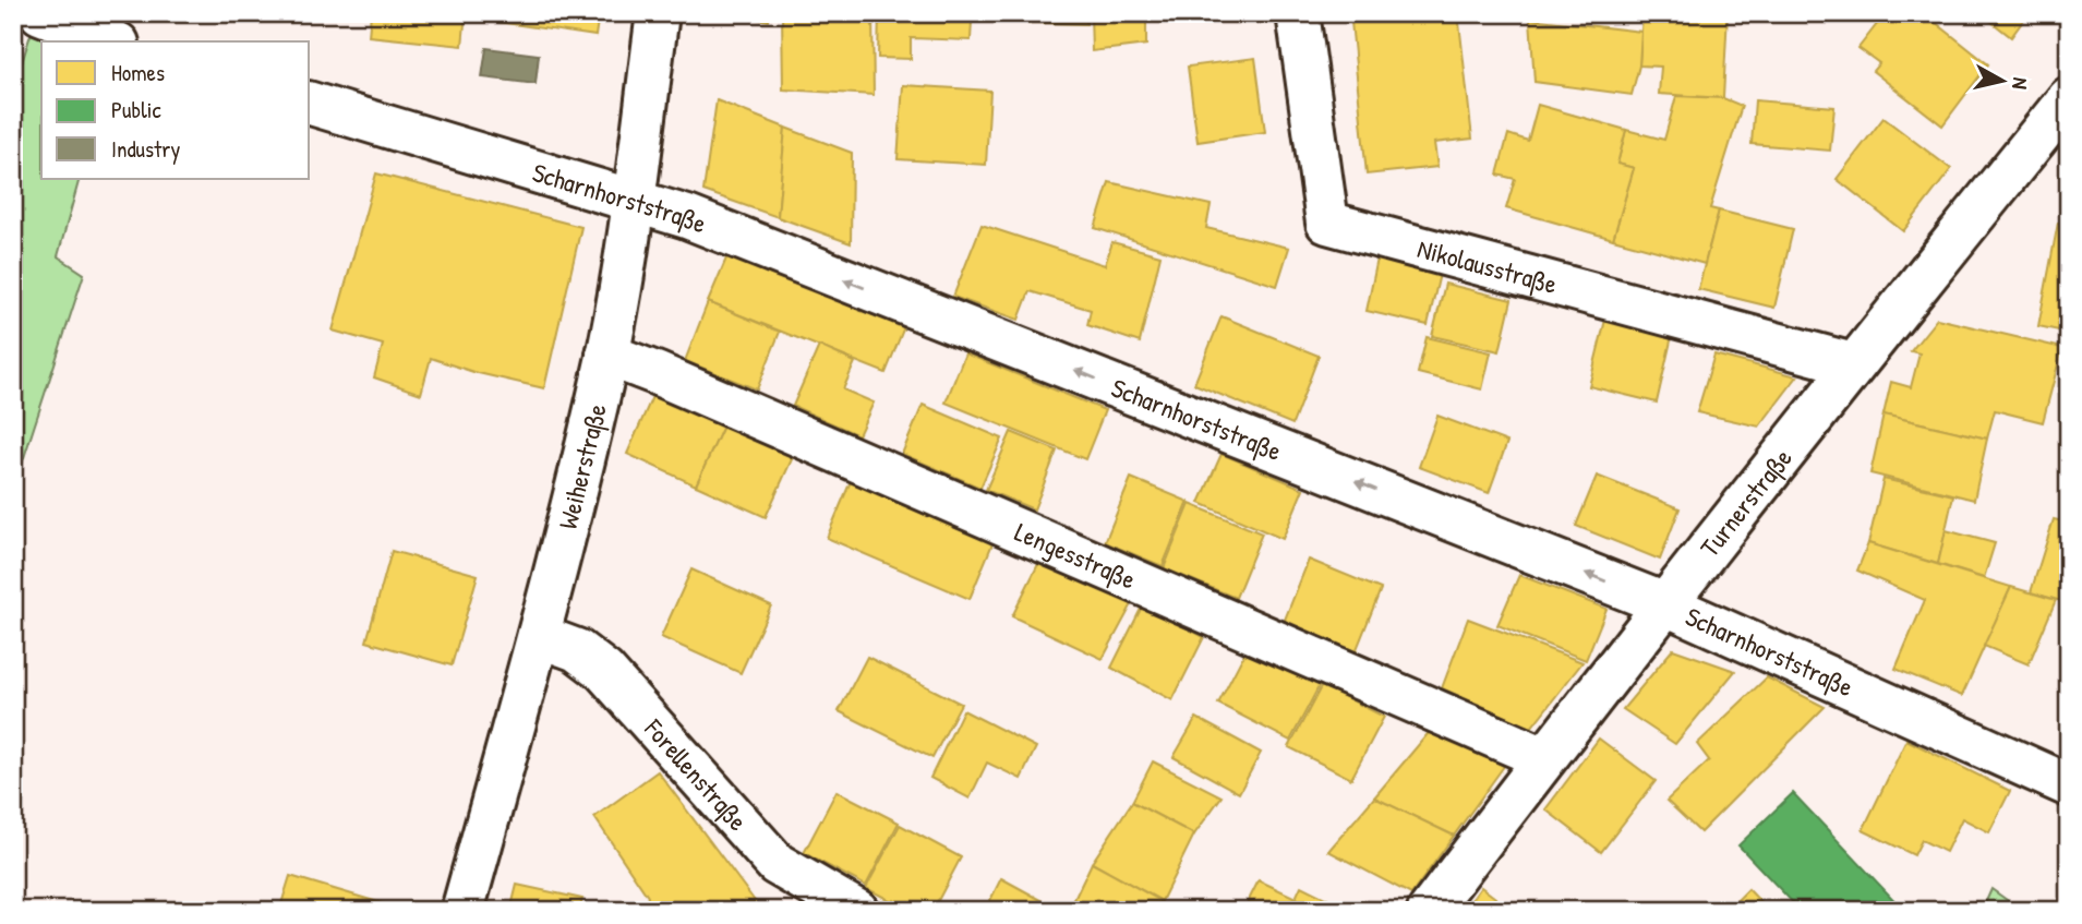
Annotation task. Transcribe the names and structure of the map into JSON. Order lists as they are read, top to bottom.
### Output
{
  "streets": {
    "street": [
      "Scharnhorststraße",
      "Nikolausstraße",
      "Weiherstraße",
      "Turnerstraße",
      "Lengesstraße",
      "Forellenstraße"
    ]
  },
  "crossings": [
    ["Scharnhorststraße", "Weiherstraße"],
    ["Scharnhorststraße", "Turnerstraße"],
    ["Nikolausstraße", "Turnerstraße"],
    ["Weiherstraße", "Lengesstraße"],
    ["Weiherstraße", "Forellenstraße"],
    ["Turnerstraße", "Lengesstraße"]
  ],
  "one_way": ["Scharnhorststraße"],
  "legend": ["Homes", "Public", "Industry"],
  "north": "right"
}
